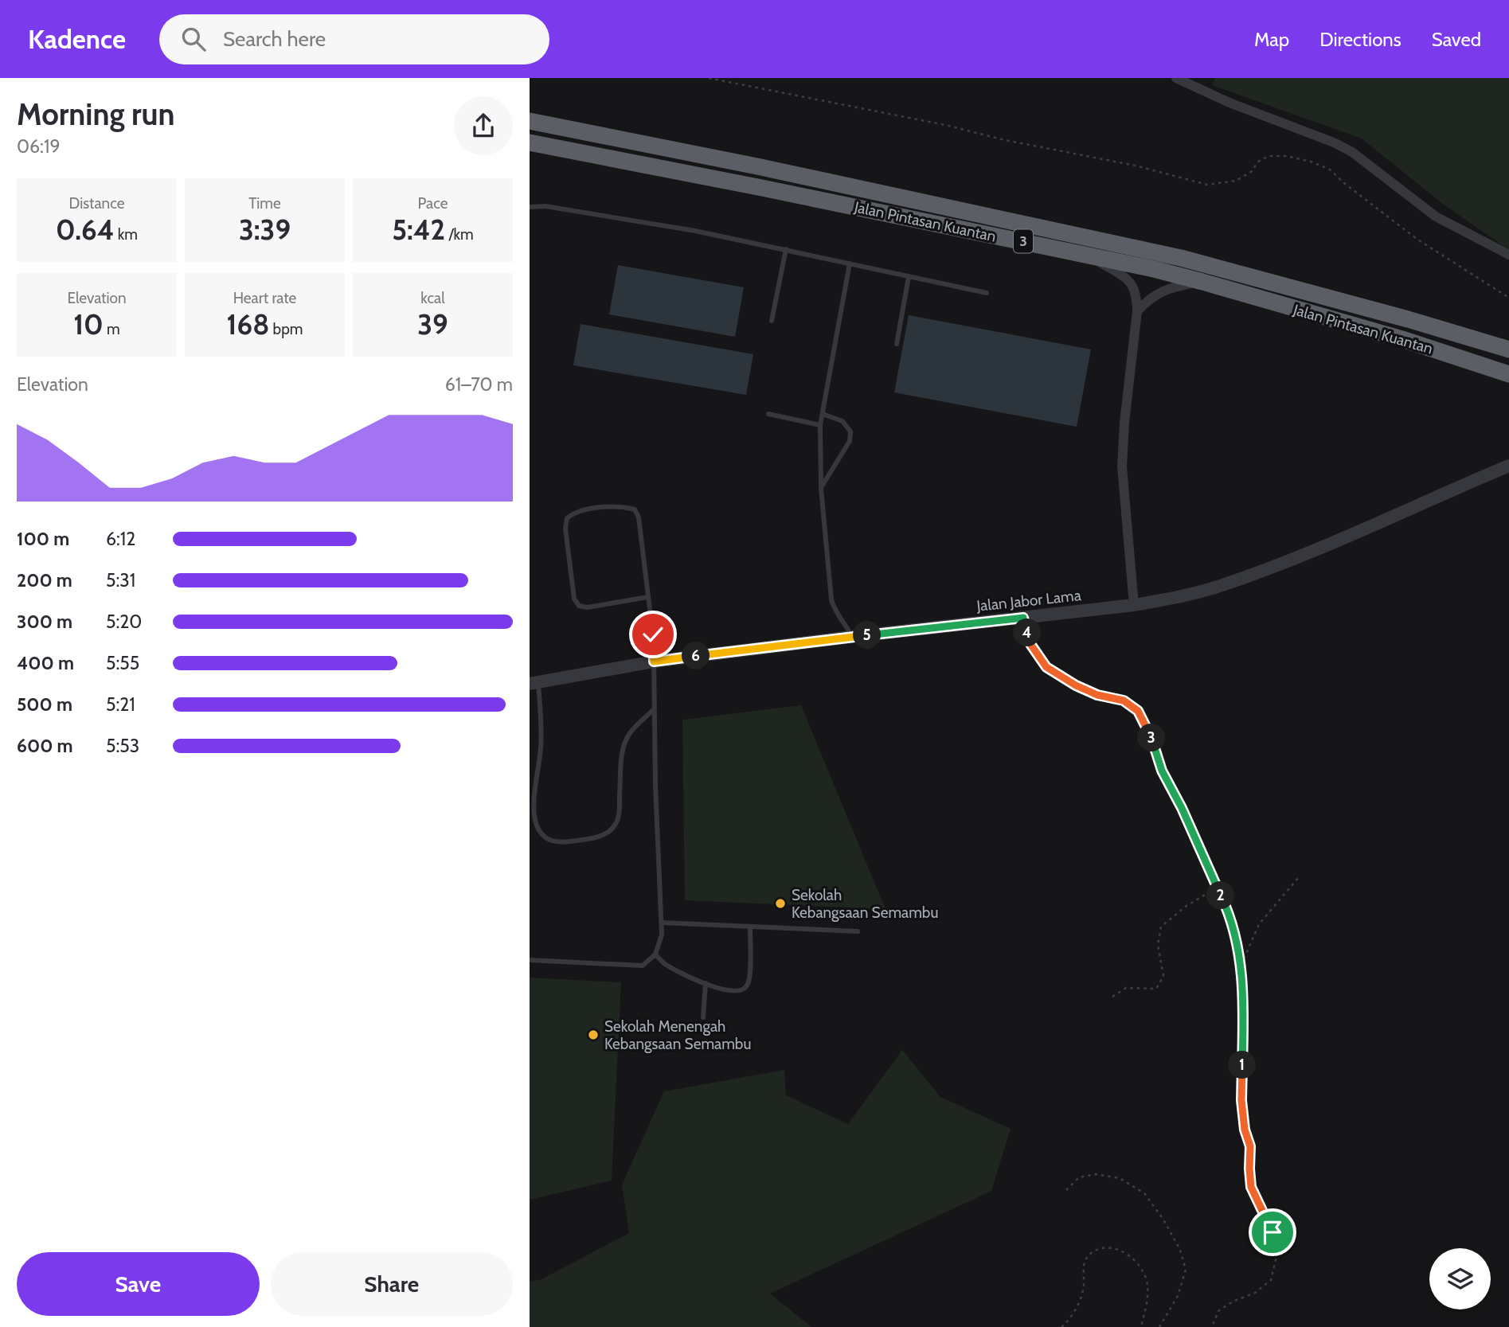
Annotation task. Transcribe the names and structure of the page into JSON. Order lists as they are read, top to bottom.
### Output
{
  "streets": {
    "highway": ["Jalan Pintasan Kuantan", "3"],
    "street": ["Jalan Jabor Lama"]
  },
  "places": ["Sekolah Kebangsaan Semambu", "Sekolah Menengah Kebangsaan Semambu"],
  "page": {
    "header": "Kadence",
    "search": "Search here",
    "nav": ["Map", "Directions", "Saved"],
    "heading": ["Morning run", "06:19"],
    "stats": [
      ["Distance", "0.64 km"],
      ["Time", "3:39"],
      ["Pace", "5:42 /km"],
      ["Elevation", "10 m"],
      ["Heart rate", "168 bpm"],
      ["kcal", "39"]
    ],
    "chart": ["Elevation", "61–70 m"],
    "list": [
      {
        "name": "100 m",
        "note": "6:12"
      },
      {
        "name": "200 m",
        "note": "5:31"
      },
      {
        "name": "300 m",
        "note": "5:20"
      },
      {
        "name": "400 m",
        "note": "5:55"
      },
      {
        "name": "500 m",
        "note": "5:21"
      },
      {
        "name": "600 m",
        "note": "5:53"
      }
    ],
    "pins": [
      "4",
      "5",
      "6",
      "3",
      "2",
      "1"
    ],
    "buttons": ["Save", "Share"]
  }
}
